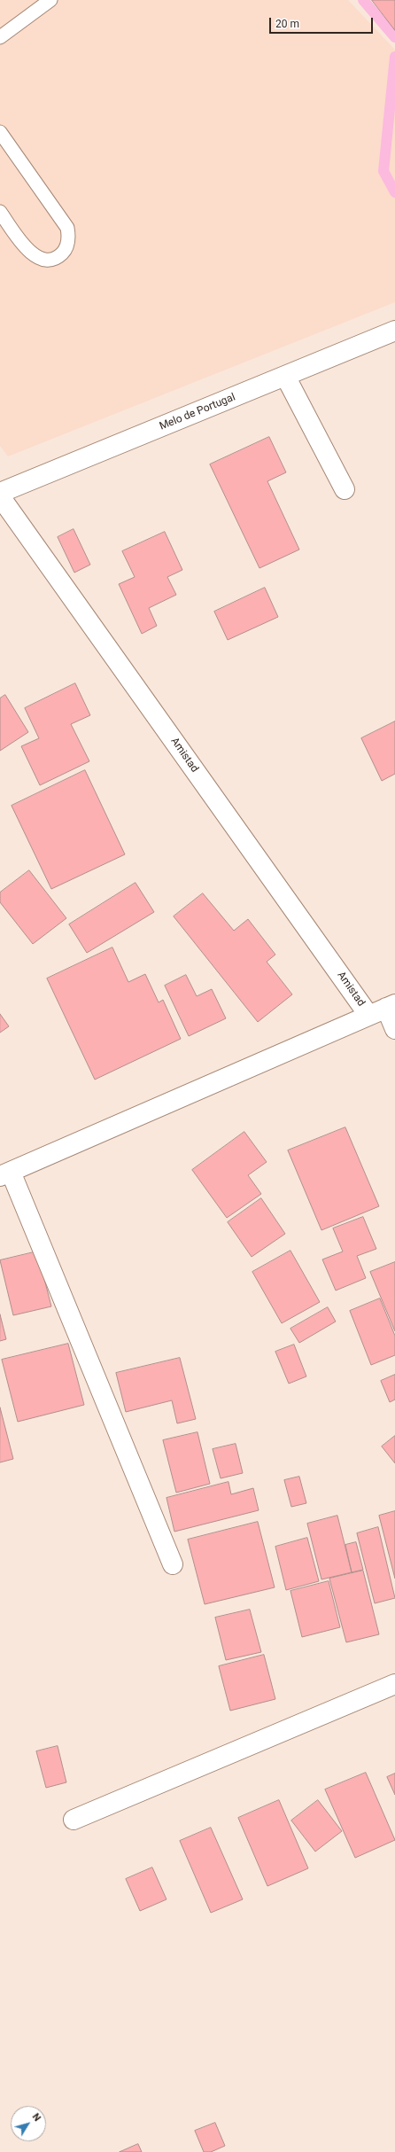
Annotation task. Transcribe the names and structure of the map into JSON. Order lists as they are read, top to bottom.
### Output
{
  "streets": {
    "street": ["Melo de Portugal", "Amistad"]
  },
  "scale_bar": "20 m",
  "north": "top right"
}
